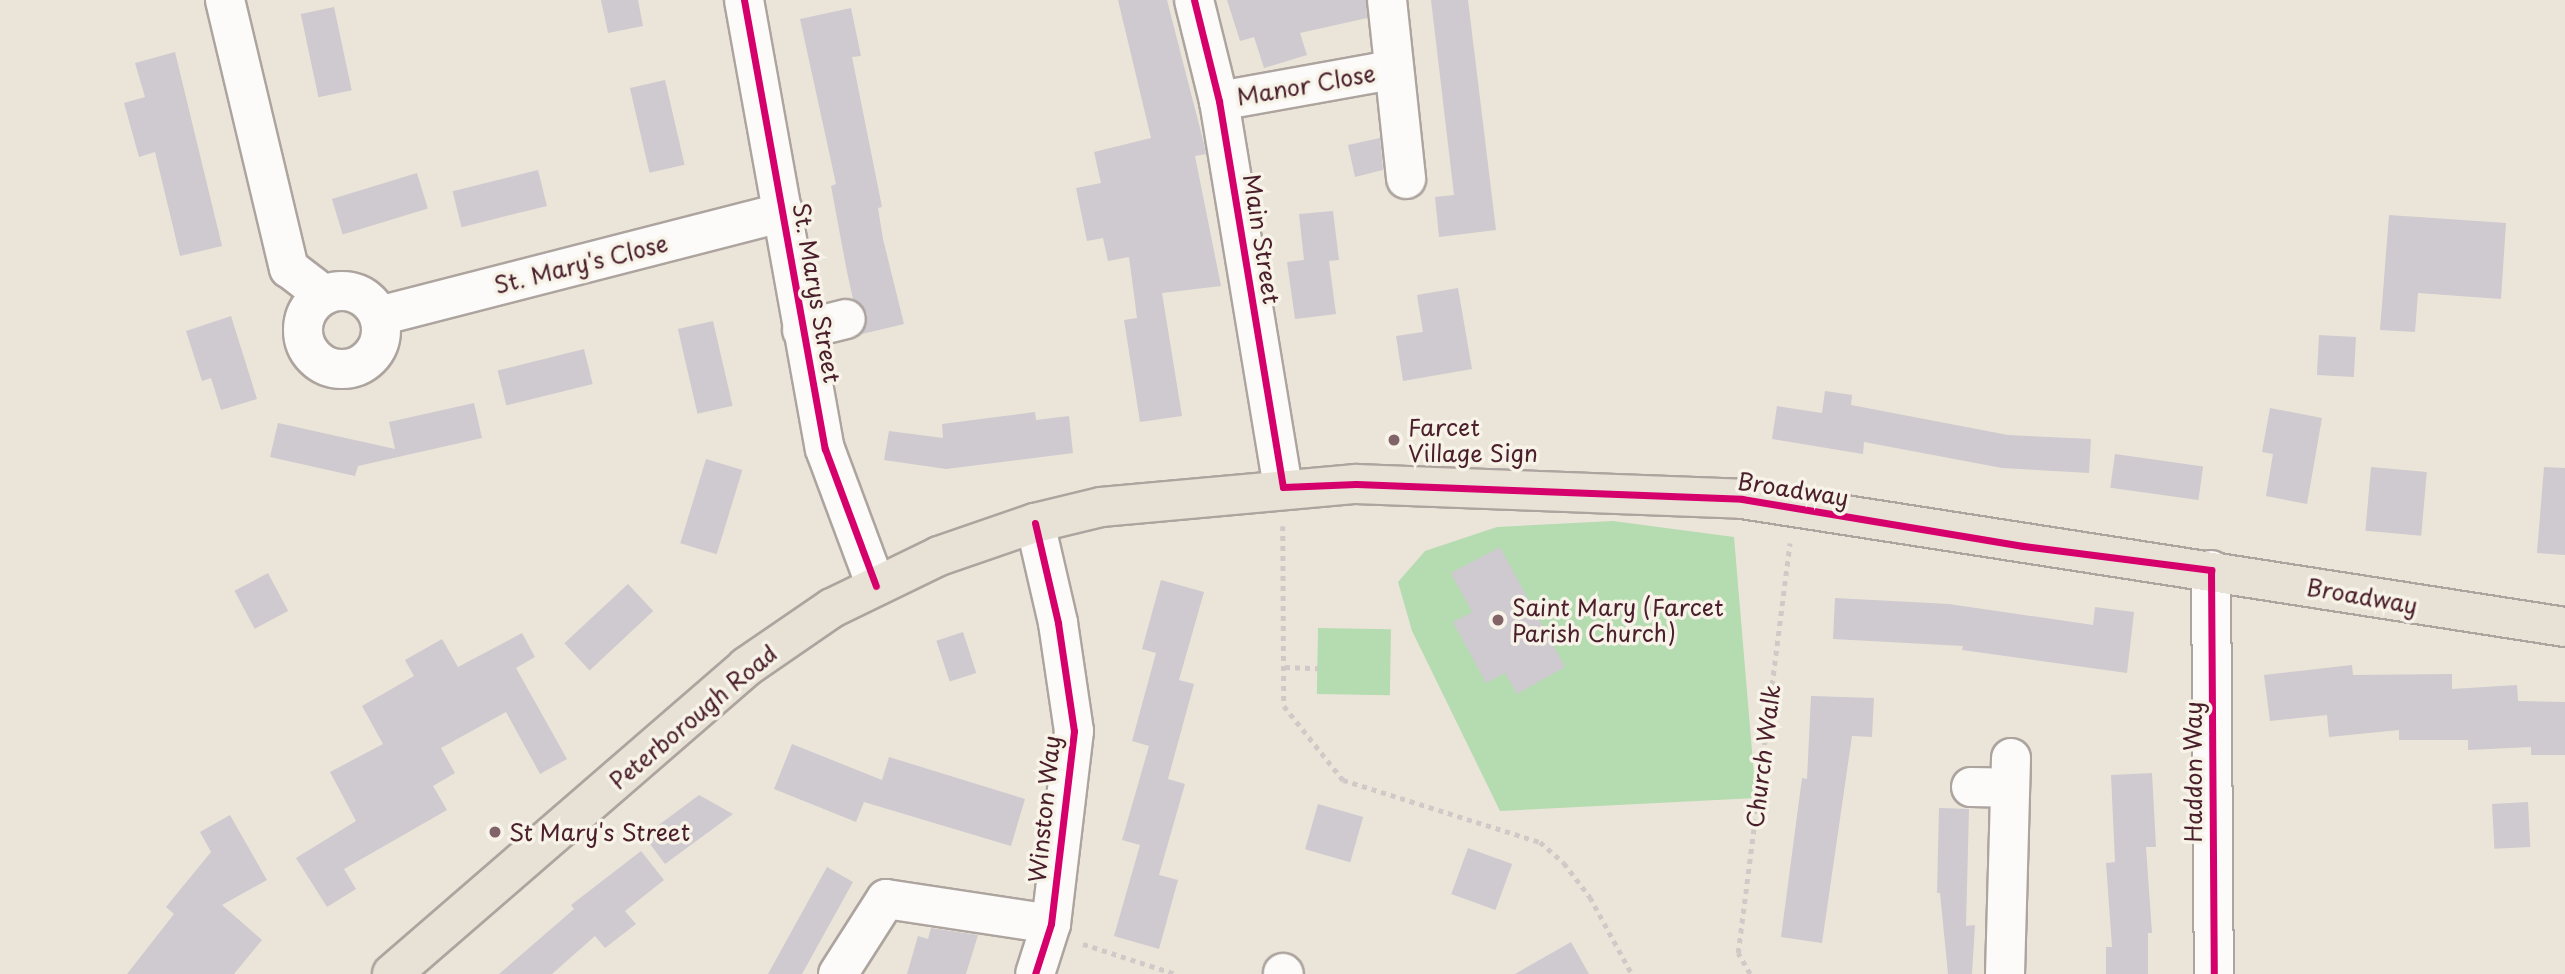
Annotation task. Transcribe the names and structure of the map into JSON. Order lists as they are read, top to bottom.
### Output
{
  "streets": {
    "main road": ["Broadway", "Peterborough Road"],
    "street": [
      "Manor Close",
      "Main Street",
      "St. Mary's Close",
      "St. Marys Street",
      "Haddon Way",
      "Winston Way"
    ],
    "path": ["Church Walk"]
  },
  "crossings": [
    ["Manor Close", "Main Street"],
    ["Main Street", "Broadway"],
    ["Main Street", "Peterborough Road"],
    ["St. Mary's Close", "St. Marys Street"],
    ["St. Marys Street", "Peterborough Road"],
    ["Broadway", "Peterborough Road"],
    ["Broadway", "Haddon Way"],
    ["Peterborough Road", "Winston Way"]
  ],
  "places": ["Farcet Village Sign", "Saint Mary (Farcet Parish Church)", "St Mary's Street"]
}
